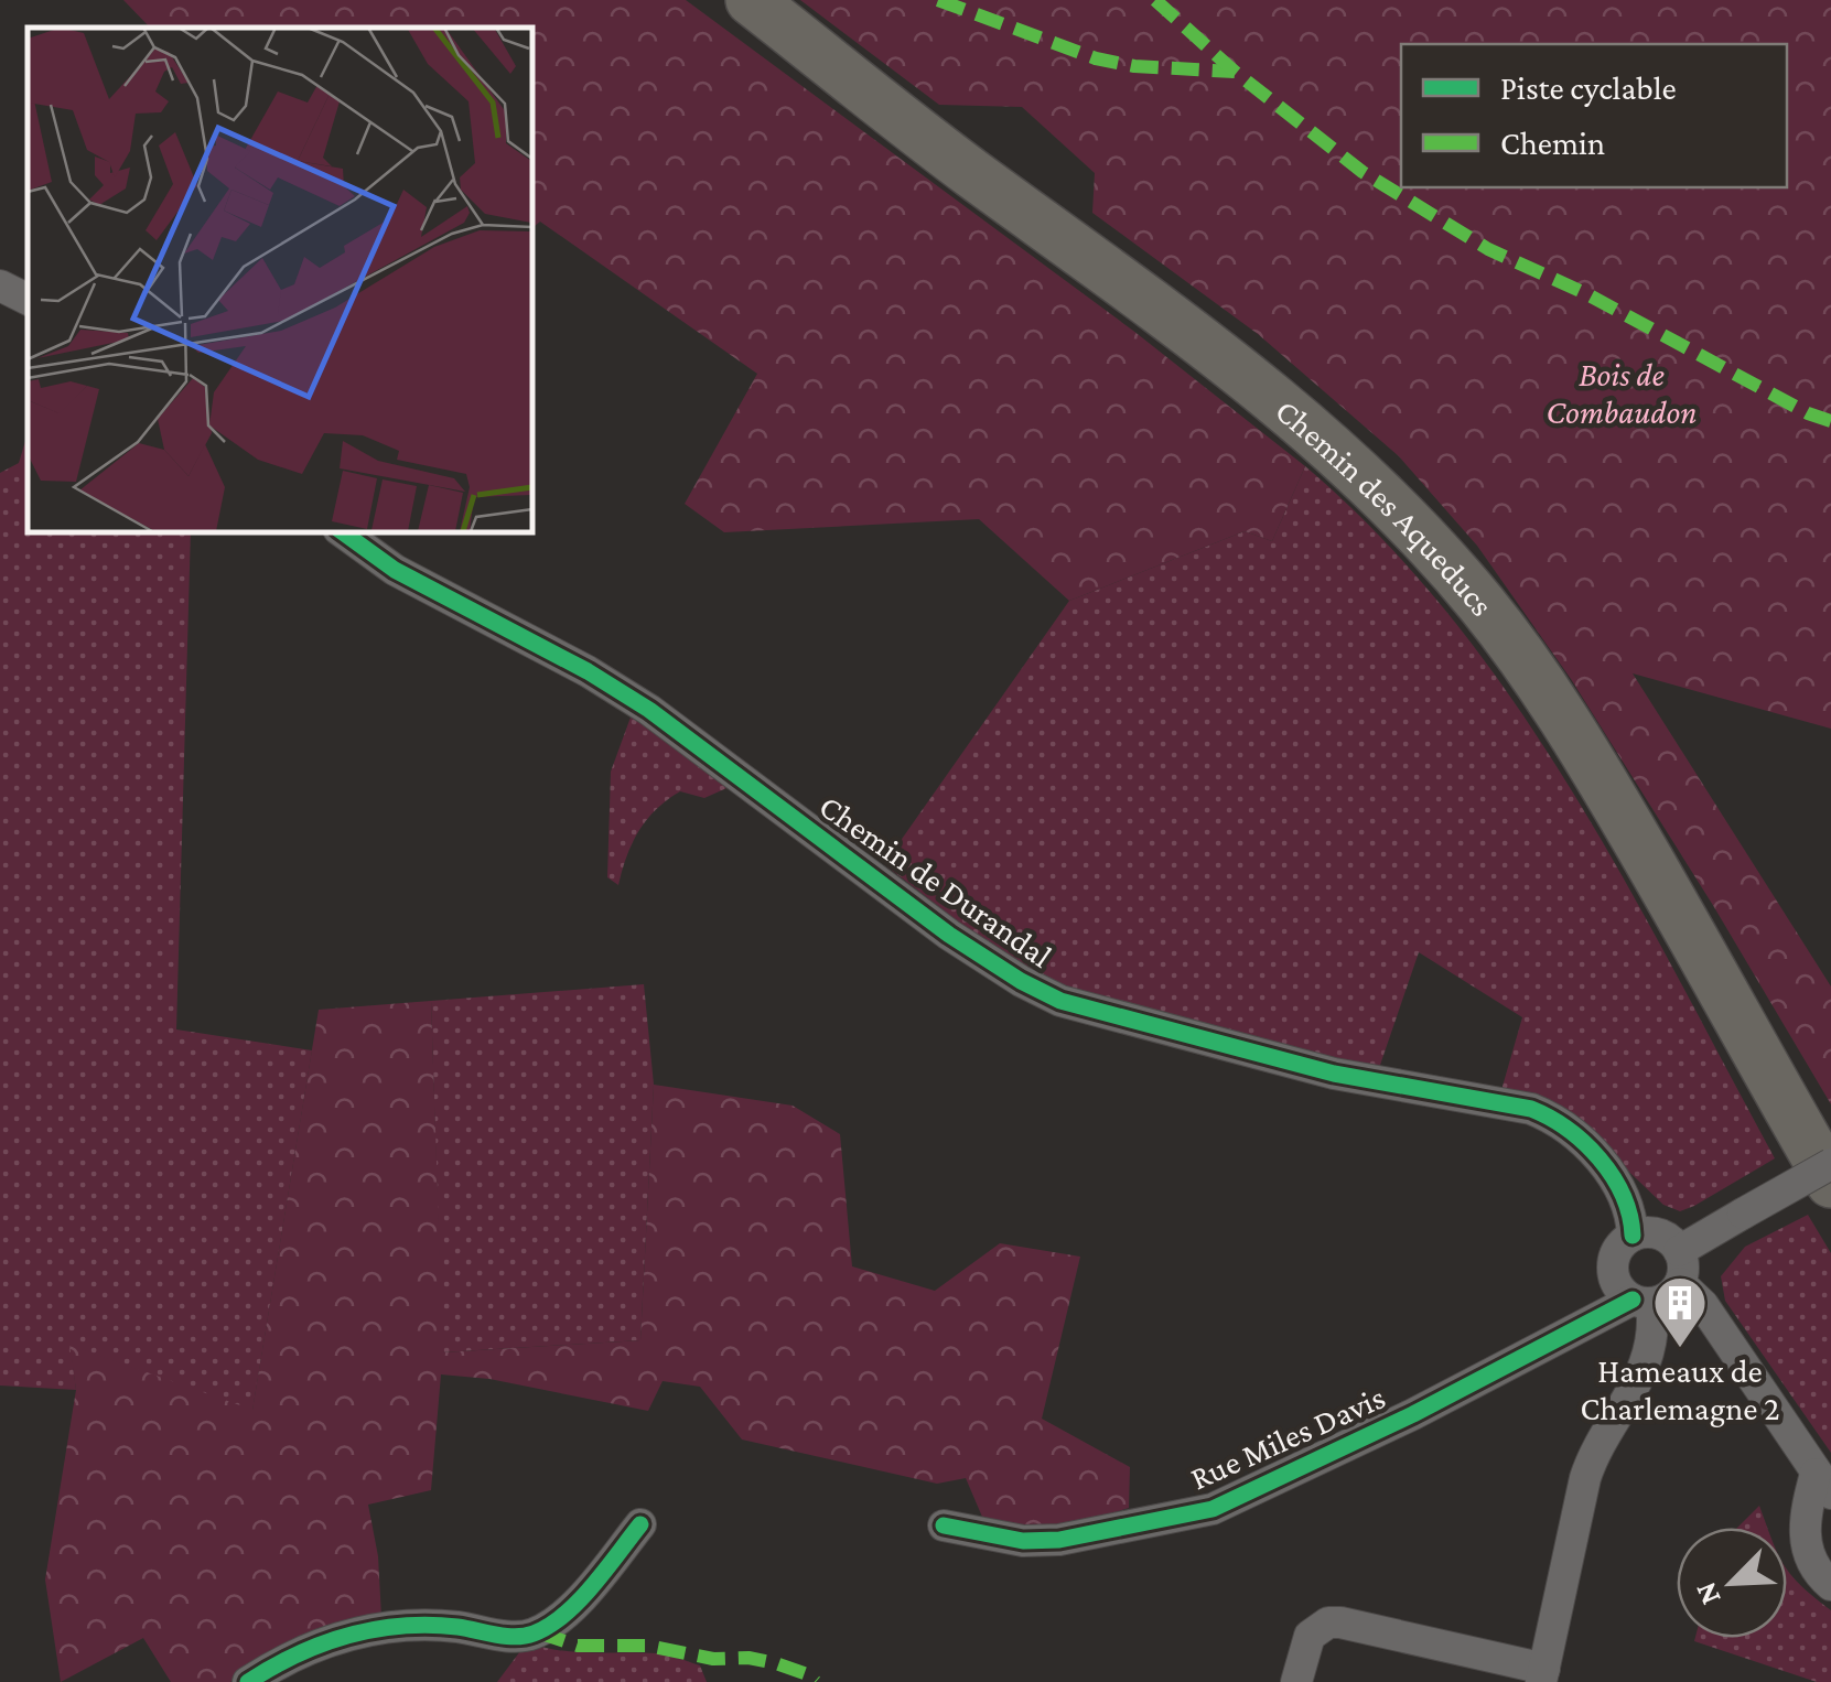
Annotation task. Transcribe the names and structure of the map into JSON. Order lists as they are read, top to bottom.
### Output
{
  "streets": {
    "main road": ["Chemin des Aqueducs"],
    "street": ["Chemin de Durandal", "Rue Miles Davis"]
  },
  "crossings": [
    ["Chemin de Durandal", "Rue Miles Davis"]
  ],
  "parks": ["Bois de Combaudon"],
  "places": {
    "building": ["Hameaux de Charlemagne 2"]
  },
  "legend": ["Piste cyclable", "Chemin"],
  "north": "bottom left"
}
